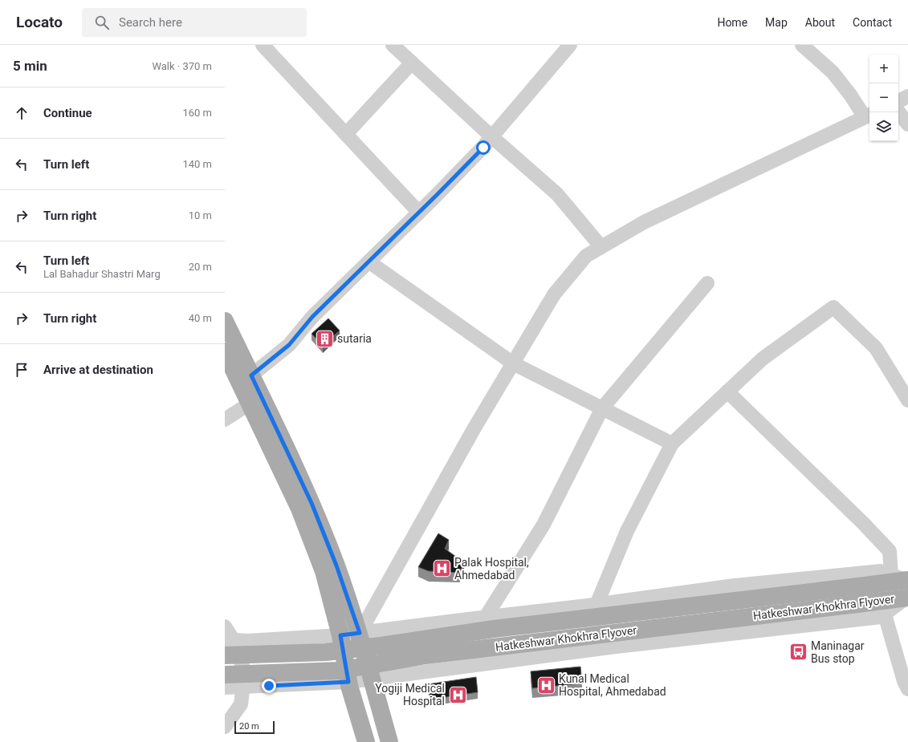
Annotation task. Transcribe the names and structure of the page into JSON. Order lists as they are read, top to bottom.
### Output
{
  "streets": {
    "main road": ["Hatkeshwar Khokhra Flyover"]
  },
  "places": {
    "building": ["sutaria"],
    "hospital": ["Palak Hospital, Ahmedabad", "Kunal Medical Hospital, Ahmedabad", "Yogiji Medical Hospital"],
    "bus stop": ["Maninagar Bus stop"]
  },
  "scale_bar": "20 m",
  "page": {
    "header": "Locato",
    "search": "Search here",
    "nav": [
      "Home",
      "Map",
      "About",
      "Contact"
    ],
    "heading": ["5 min", "Walk · 370 m"],
    "map_buttons": ["+", "−"],
    "list": [
      ["Continue", "160 m"],
      ["Turn left", "140 m"],
      ["Turn right", "10 m"],
      ["Turn left", "Lal Bahadur Shastri Marg", "20 m"],
      ["Turn right", "40 m"],
      "Arrive at destination"
    ],
    "scale": "20 m"
  }
}
